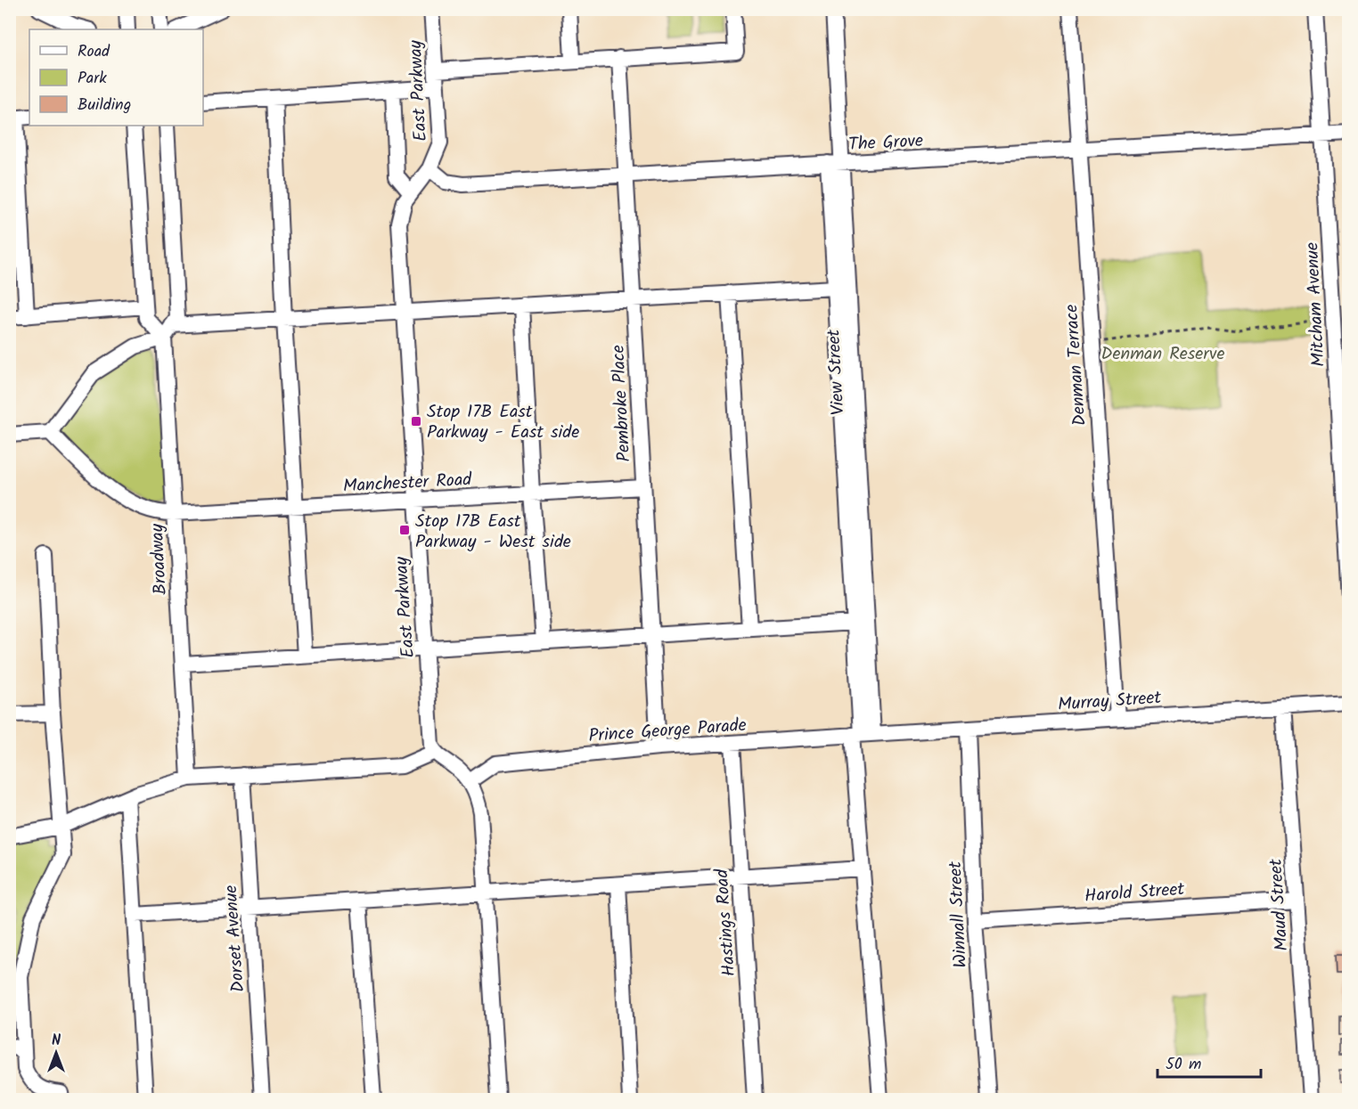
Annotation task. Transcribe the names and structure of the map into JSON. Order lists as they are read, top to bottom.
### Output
{
  "streets": {
    "street": [
      "East Parkway",
      "The Grove",
      "Mitcham Avenue",
      "Denman Terrace",
      "View Street",
      "Pembroke Place",
      "Manchester Road",
      "Broadway",
      "Murray Street",
      "Prince George Parade",
      "Harold Street",
      "Maud Street",
      "Winnall Street",
      "Hastings Road",
      "Dorset Avenue"
    ]
  },
  "crossings": [
    ["East Parkway", "The Grove"],
    ["East Parkway", "Manchester Road"],
    ["The Grove", "Mitcham Avenue"],
    ["The Grove", "Denman Terrace"],
    ["The Grove", "View Street"],
    ["The Grove", "Pembroke Place"],
    ["Denman Terrace", "Murray Street"],
    ["View Street", "Murray Street"],
    ["View Street", "Prince George Parade"],
    ["Pembroke Place", "Manchester Road"],
    ["Pembroke Place", "Prince George Parade"],
    ["Manchester Road", "Broadway"],
    ["Murray Street", "Prince George Parade"],
    ["Murray Street", "Maud Street"],
    ["Murray Street", "Winnall Street"],
    ["Prince George Parade", "Hastings Road"],
    ["Harold Street", "Maud Street"],
    ["Harold Street", "Winnall Street"]
  ],
  "parks": ["Denman Reserve"],
  "places": {
    "transit": ["Stop 17B East Parkway - East side", "Stop 17B East Parkway - West side"]
  },
  "legend": ["Road", "Park", "Building"],
  "scale_bar": "50 m",
  "north": "top"
}
